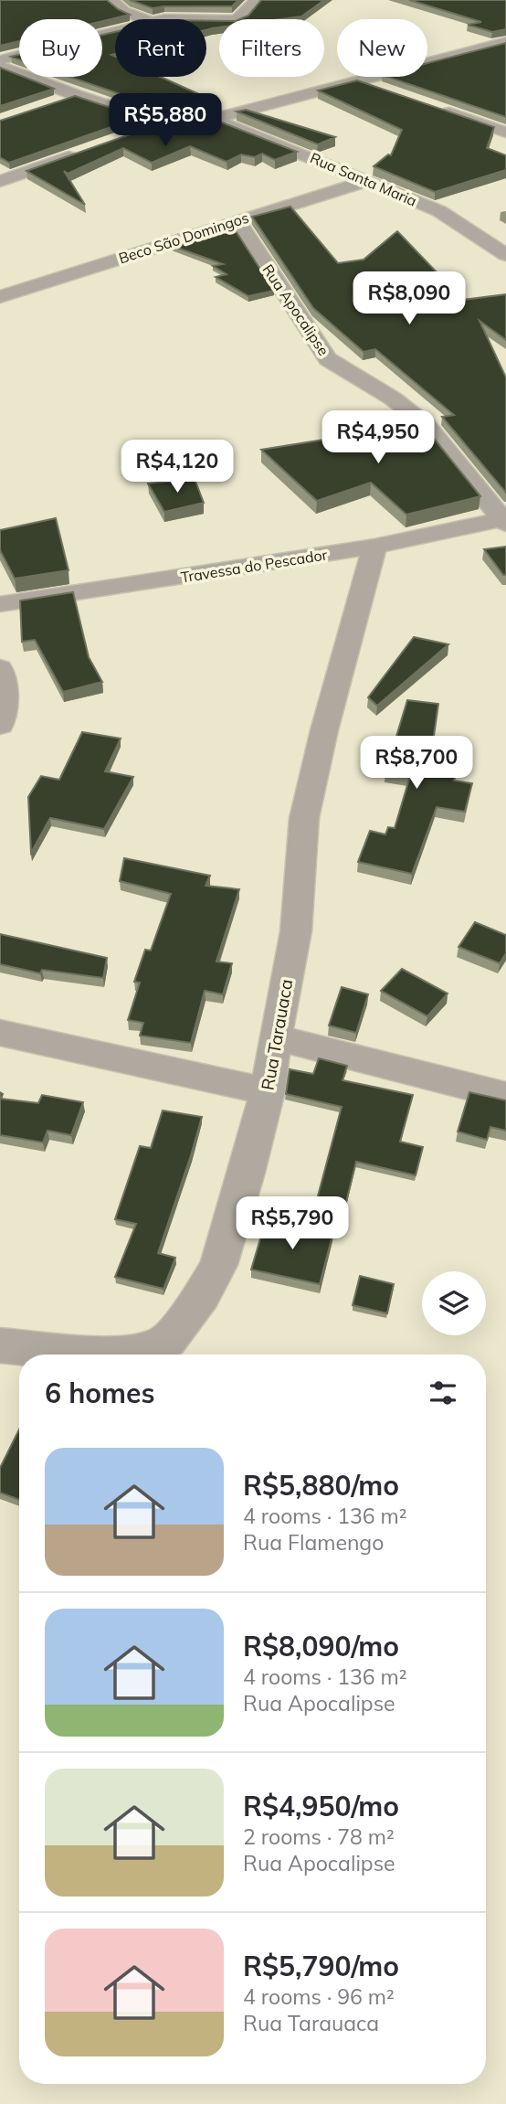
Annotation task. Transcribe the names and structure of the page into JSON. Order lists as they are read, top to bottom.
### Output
{
  "streets": {
    "street": [
      "Rua Santa Maria",
      "Beco São Domingos",
      "Rua Apocalipse",
      "Travessa do Pescador",
      "Rua Tarauaca"
    ]
  },
  "crossings": [
    ["Rua Santa Maria", "Beco São Domingos"],
    ["Beco São Domingos", "Rua Apocalipse"],
    ["Rua Apocalipse", "Travessa do Pescador"],
    ["Travessa do Pescador", "Rua Tarauaca"]
  ],
  "page": {
    "chip": [
      "Buy",
      "Rent",
      "Filters",
      "New"
    ],
    "price": [
      "R$5,880",
      "R$8,090",
      "R$4,950",
      "R$4,120",
      "R$8,700",
      "R$5,790"
    ],
    "heading": "6 homes",
    "list": [
      {
        "name": "R$5,880/mo",
        "note": "4 rooms · 136 m² · Rua Flamengo"
      },
      {
        "name": "R$8,090/mo",
        "note": "4 rooms · 136 m² · Rua Apocalipse"
      },
      {
        "name": "R$4,950/mo",
        "note": "2 rooms · 78 m² · Rua Apocalipse"
      },
      {
        "name": "R$5,790/mo",
        "note": "4 rooms · 96 m² · Rua Tarauaca"
      }
    ]
  }
}
